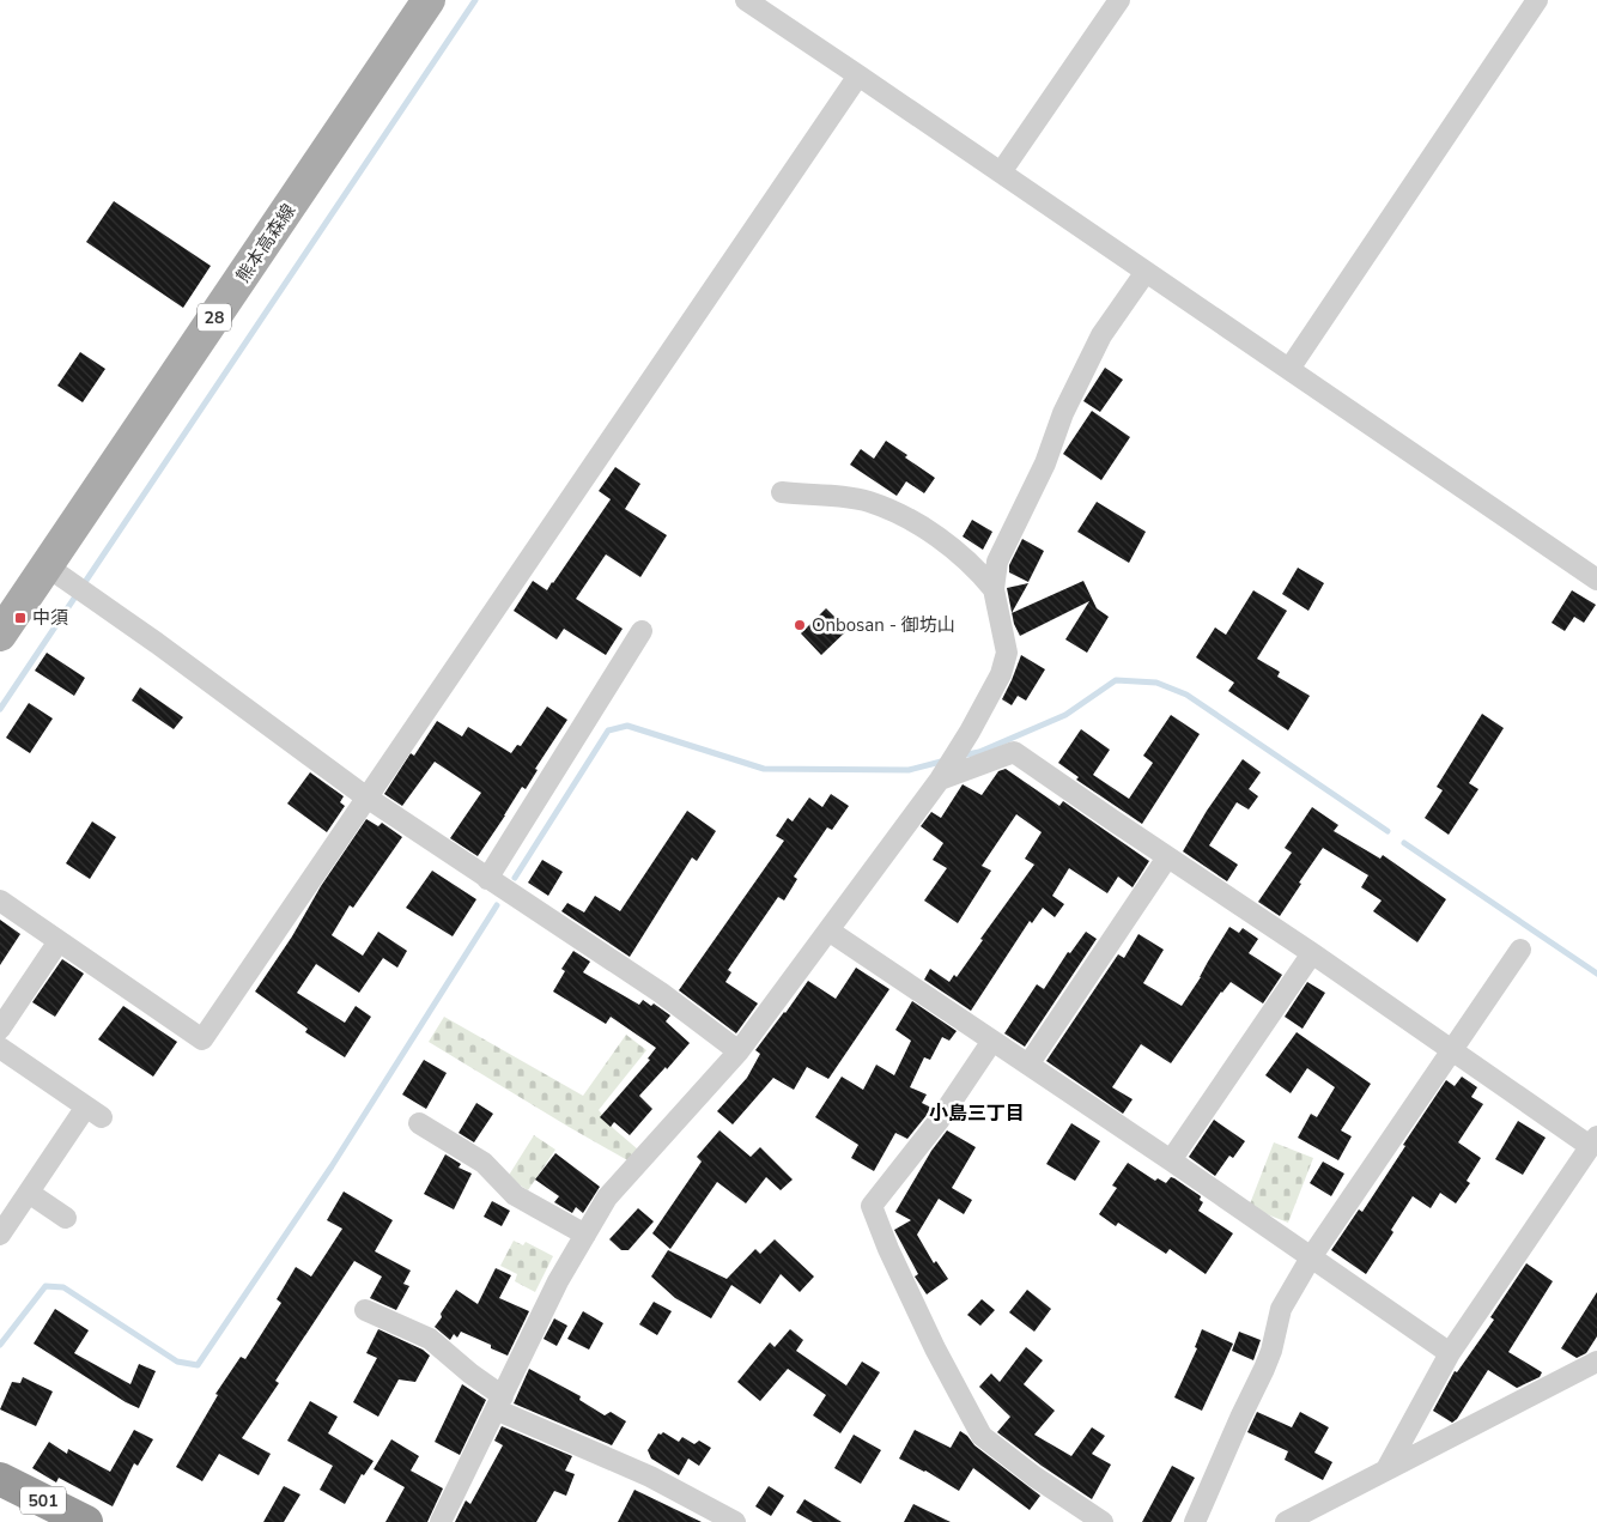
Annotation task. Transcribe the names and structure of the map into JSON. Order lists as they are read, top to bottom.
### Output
{
  "streets": {
    "highway": ["501"],
    "main road": ["熊本高森線", "28"]
  },
  "districts": ["小島三丁目"],
  "places": {
    "transit": ["中須"],
    "other": ["Onbosan - 御坊山"]
  }
}
